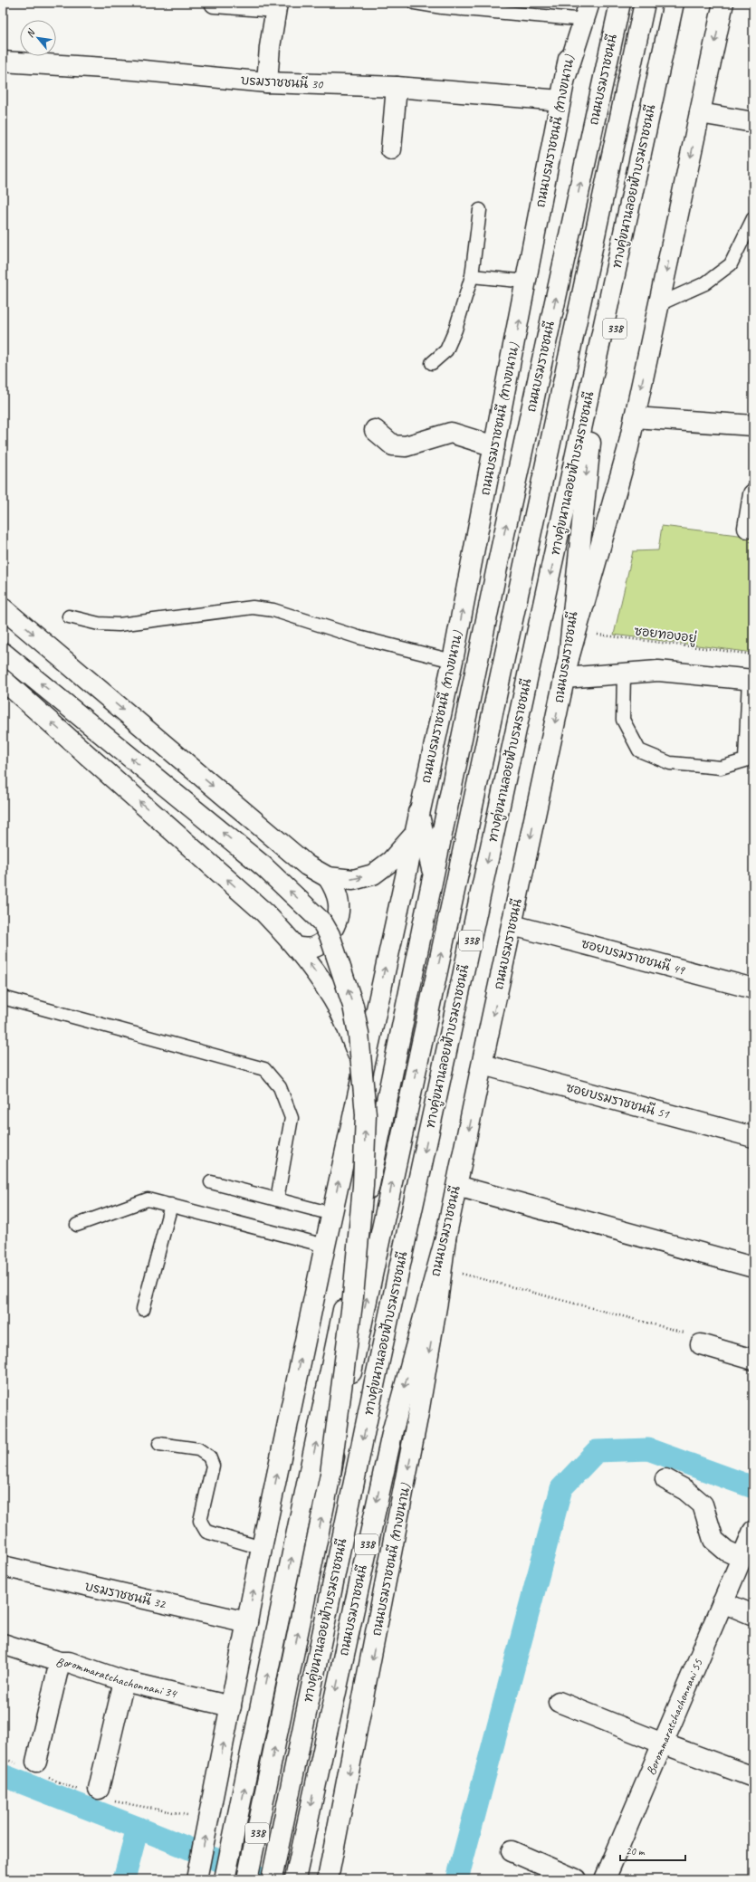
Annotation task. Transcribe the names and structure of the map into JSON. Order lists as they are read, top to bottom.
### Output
{
  "streets": {
    "main road": [
      "ถนนบรมราชชนนี",
      "บรมราชชนนี 30",
      "ถนนบรมราชชนนี (ทางขนาน)",
      "ทางคู่ขนานลอยฟ้าบรมราชชนนี",
      "338",
      "ซอยบรมราชชนนี 49",
      "ซอยบรมราชชนนี 51",
      "บรมราชชนนี 32",
      "Borommaratchachonnani 34",
      "Borommaratchachonnani 55"
    ],
    "path": ["ซอยทองอยู่"]
  },
  "crossings": [
    ["ถนนบรมราชชนนี", "ถนนบรมราชชนนี (ทางขนาน)"],
    ["ถนนบรมราชชนนี", "338"],
    ["ถนนบรมราชชนนี", "ซอยบรมราชชนนี 49"],
    ["ถนนบรมราชชนนี", "ซอยบรมราชชนนี 51"],
    ["บรมราชชนนี 30", "ถนนบรมราชชนนี (ทางขนาน)"],
    ["338", "ซอยทองอยู่"]
  ],
  "scale_bar": "20 m",
  "north": "top left"
}
